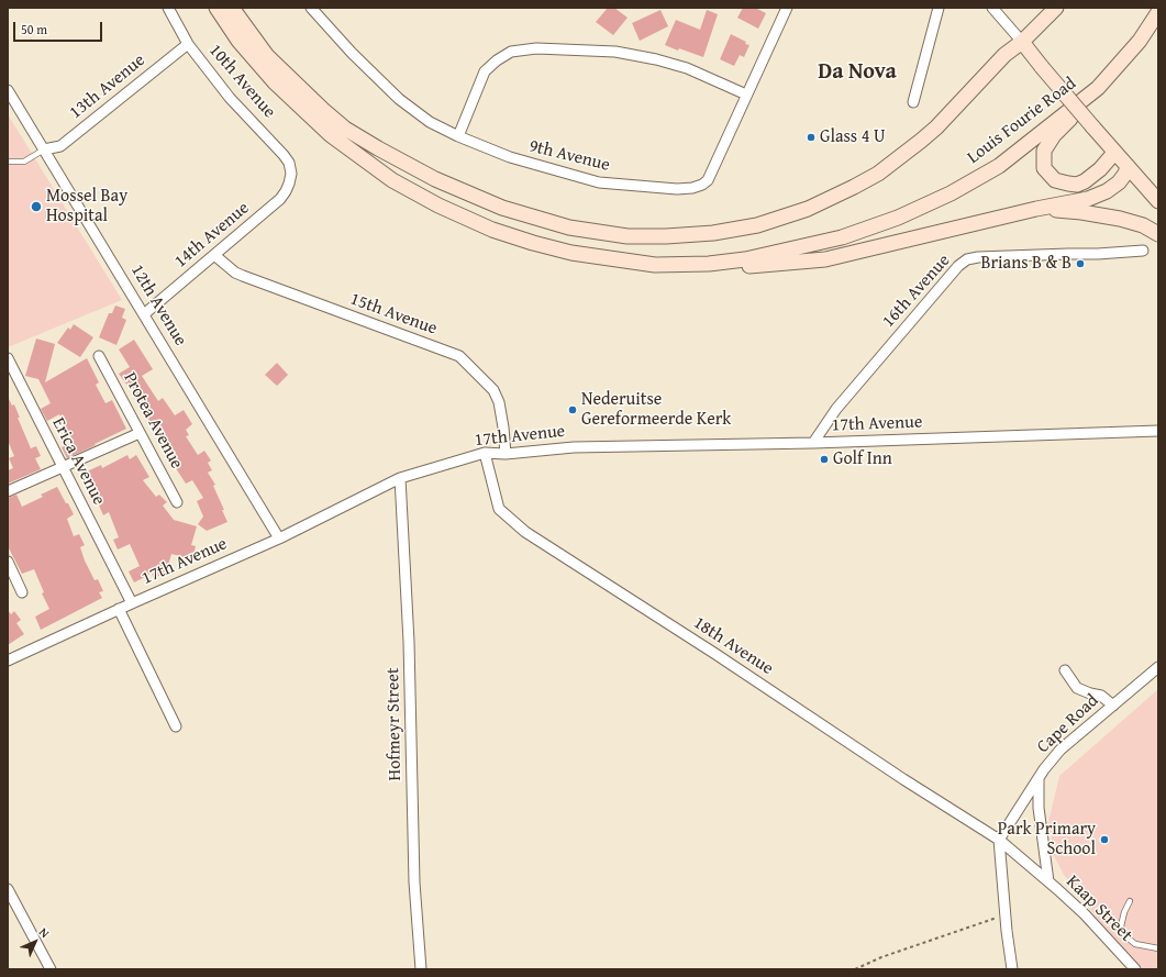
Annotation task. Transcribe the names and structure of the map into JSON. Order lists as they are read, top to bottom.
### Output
{
  "streets": {
    "main road": ["Louis Fourie Road"],
    "street": [
      "10th Avenue",
      "13th Avenue",
      "9th Avenue",
      "14th Avenue",
      "16th Avenue",
      "12th Avenue",
      "15th Avenue",
      "Protea Avenue",
      "17th Avenue",
      "Erica Avenue",
      "18th Avenue",
      "Hofmeyr Street",
      "Cape Road",
      "Kaap Street"
    ]
  },
  "crossings": [
    ["10th Avenue", "13th Avenue"],
    ["10th Avenue", "14th Avenue"],
    ["13th Avenue", "12th Avenue"],
    ["14th Avenue", "12th Avenue"],
    ["14th Avenue", "15th Avenue"],
    ["16th Avenue", "17th Avenue"],
    ["12th Avenue", "17th Avenue"],
    ["15th Avenue", "17th Avenue"],
    ["17th Avenue", "Erica Avenue"],
    ["17th Avenue", "18th Avenue"],
    ["17th Avenue", "Hofmeyr Street"],
    ["18th Avenue", "Cape Road"],
    ["18th Avenue", "Kaap Street"],
    ["Cape Road", "Kaap Street"]
  ],
  "districts": ["Da Nova"],
  "places": [
    "Glass 4 U",
    "Mossel Bay Hospital",
    "Brians B & B",
    "Nederuitse Gereformeerde Kerk",
    "Golf Inn",
    "Park Primary School"
  ],
  "scale_bar": "50 m",
  "north": "top right"
}
